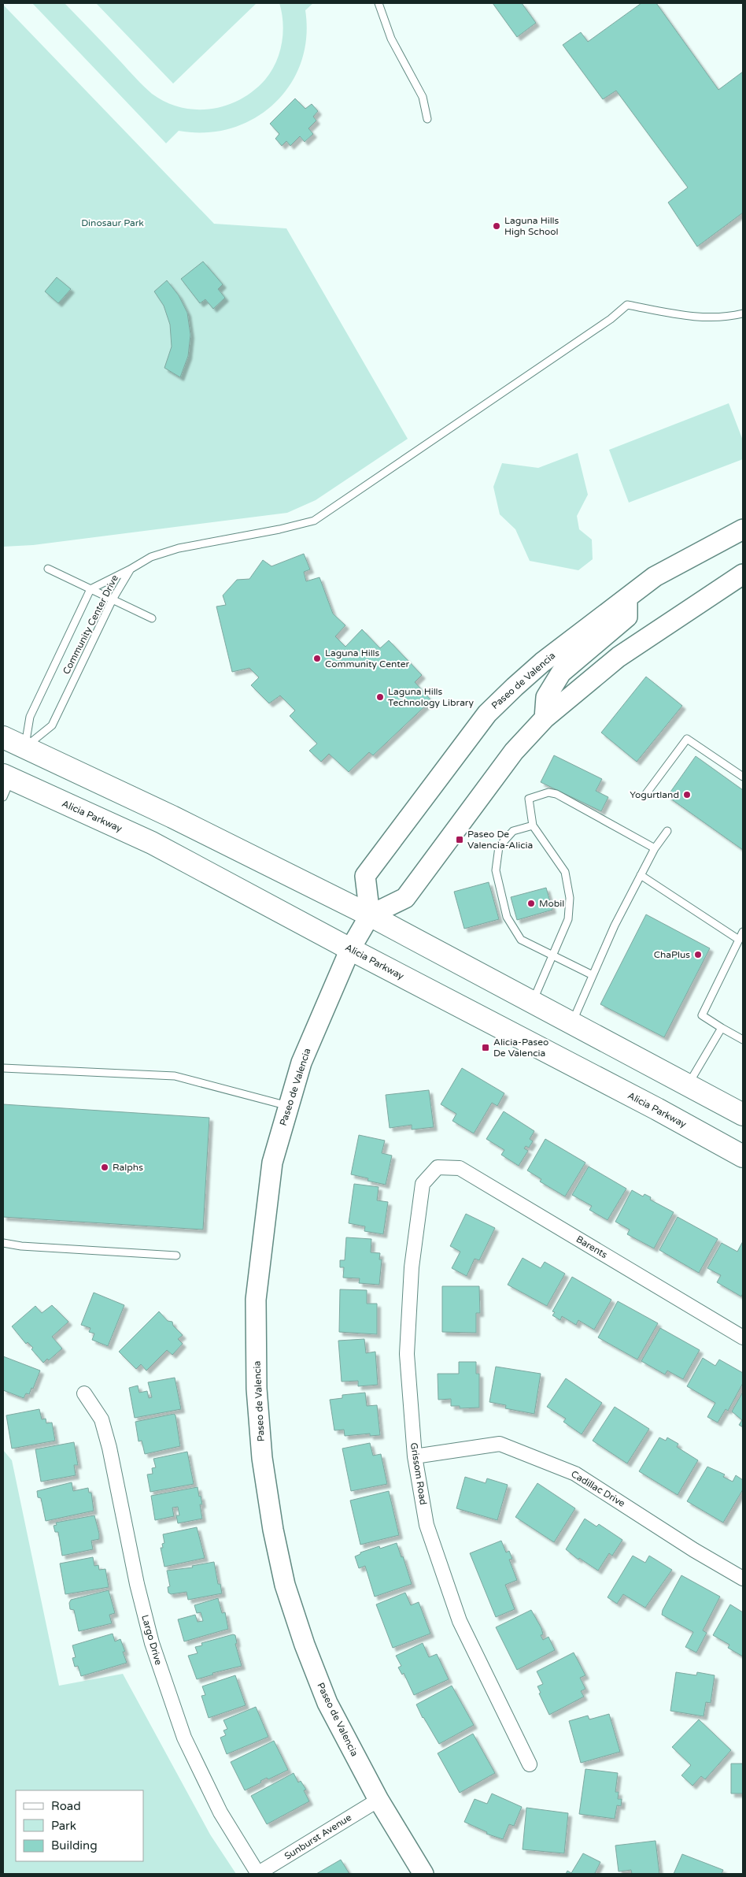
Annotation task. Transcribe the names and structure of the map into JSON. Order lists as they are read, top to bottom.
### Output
{
  "streets": {
    "main road": ["Paseo de Valencia", "Alicia Parkway"],
    "street": [
      "Barents",
      "Grissom Road",
      "Cadillac Drive",
      "Largo Drive",
      "Sunburst Avenue"
    ],
    "lane": ["Community Center Drive"]
  },
  "crossings": [
    ["Paseo de Valencia", "Alicia Parkway"],
    ["Paseo de Valencia", "Sunburst Avenue"],
    ["Barents", "Grissom Road"],
    ["Grissom Road", "Cadillac Drive"],
    ["Largo Drive", "Sunburst Avenue"]
  ],
  "parks": ["Dinosaur Park"],
  "places": {
    "other": [
      "Laguna Hills High School",
      "Laguna Hills Community Center",
      "Laguna Hills Technology Library",
      "Yogurtland",
      "Mobil",
      "ChaPlus",
      "Ralphs"
    ],
    "transit": ["Paseo De Valencia-Alicia", "Alicia-Paseo De Valencia"]
  },
  "legend": ["Road", "Park", "Building"]
}
